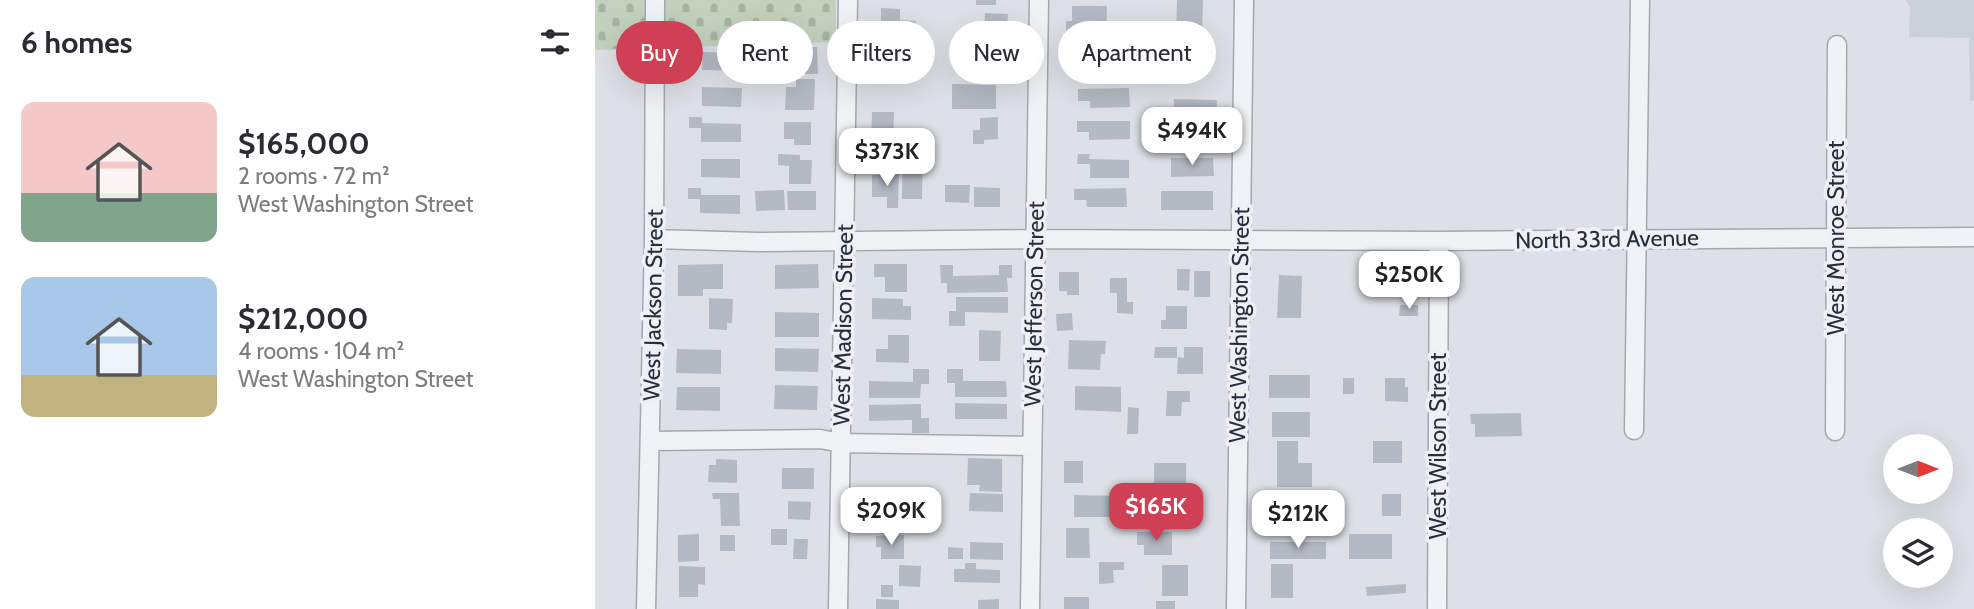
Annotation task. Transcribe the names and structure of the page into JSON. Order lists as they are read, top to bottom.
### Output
{
  "streets": {
    "street": [
      "West Monroe Street",
      "North 33rd Avenue",
      "West Jefferson Street",
      "West Jackson Street",
      "West Madison Street",
      "West Washington Street",
      "West Wilson Street"
    ]
  },
  "crossings": [
    ["West Monroe Street", "North 33rd Avenue"],
    ["North 33rd Avenue", "West Jefferson Street"],
    ["North 33rd Avenue", "West Jackson Street"],
    ["North 33rd Avenue", "West Madison Street"],
    ["North 33rd Avenue", "West Washington Street"],
    ["North 33rd Avenue", "West Wilson Street"]
  ],
  "north": "right",
  "page": {
    "heading": "6 homes",
    "chip": [
      "Buy",
      "Rent",
      "Filters",
      "New",
      "Apartment"
    ],
    "list": [
      {
        "name": "$165,000",
        "note": "2 rooms · 72 m² · West Washington Street"
      },
      {
        "name": "$212,000",
        "note": "4 rooms · 104 m² · West Washington Street"
      }
    ],
    "price": [
      "$494K",
      "$373K",
      "$250K",
      "$165K",
      "$209K",
      "$212K"
    ]
  }
}
